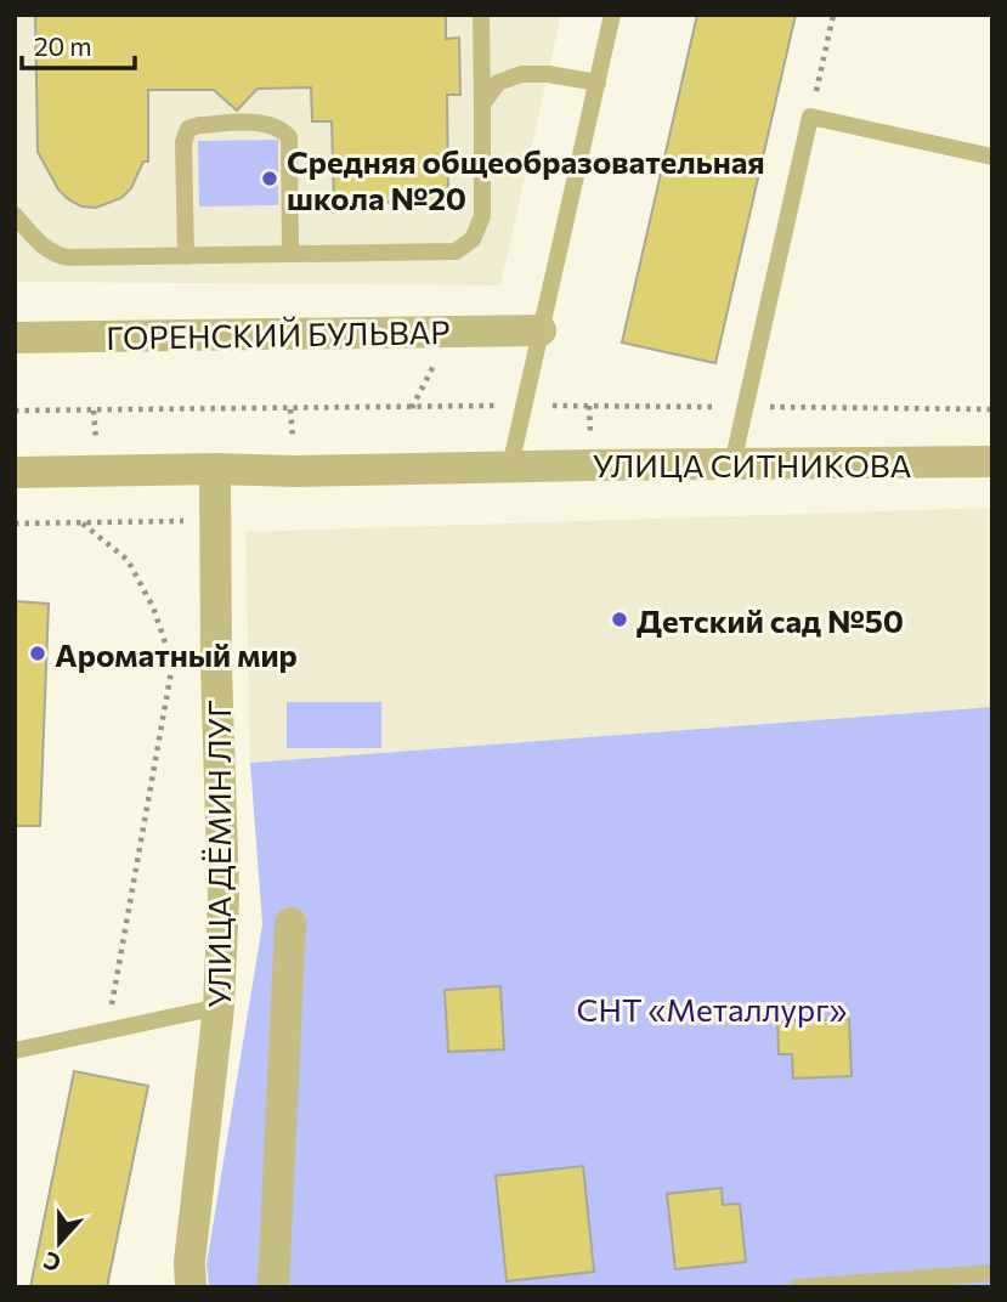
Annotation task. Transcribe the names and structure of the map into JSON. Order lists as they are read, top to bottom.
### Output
{
  "streets": {
    "street": ["ГОРЕНСКИЙ БУЛЬВАР", "УЛИЦА СИТНИКОВА", "УЛИЦА ДЁМИН ЛУГ"]
  },
  "parks": ["СНТ «Металлург»"],
  "places": ["Средняя общеобразовательная школа №20", "Детский сад №50", "Ароматный мир"],
  "scale_bar": "20 m",
  "north": "bottom"
}
